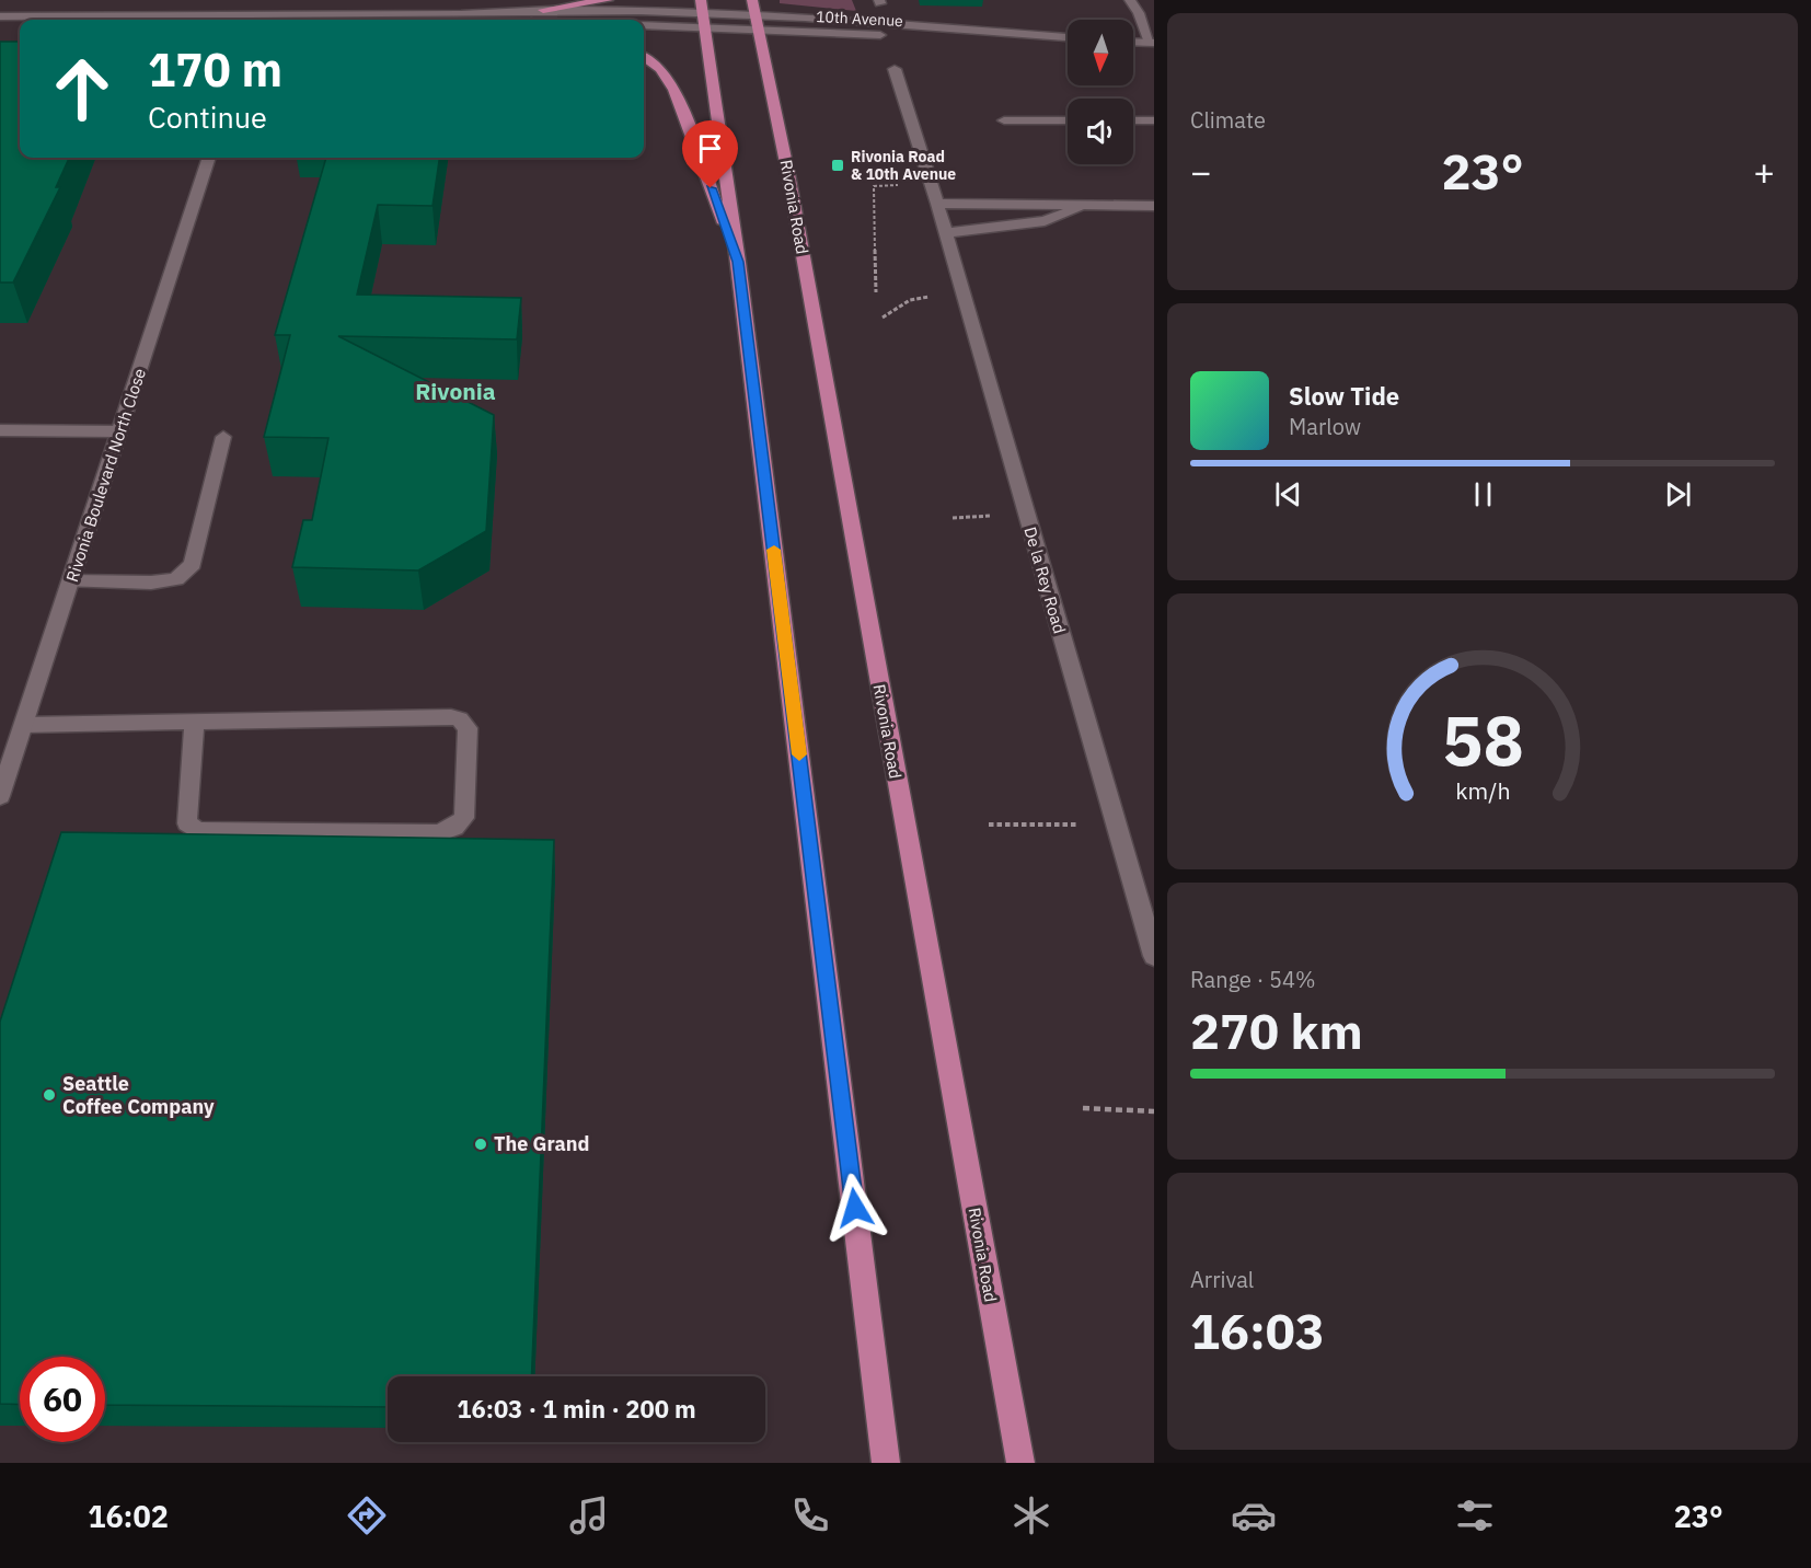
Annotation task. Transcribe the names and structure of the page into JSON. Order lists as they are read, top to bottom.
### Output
{
  "streets": {
    "main road": ["Rivonia Road"],
    "street": ["10th Avenue", "Rivonia Boulevard North Close", "De la Rey Road"]
  },
  "crossings": [
    ["10th Avenue", "Rivonia Road"]
  ],
  "districts": ["Rivonia"],
  "places": {
    "transit": ["Rivonia Road & 10th Avenue"],
    "other": ["Seattle Coffee Company", "The Grand"]
  },
  "north": "bottom",
  "page": {
    "tile": [
      "Climate",
      ["Range · 54%", "270 km"],
      ["Arrival", "16:03"]
    ],
    "turn": ["170 m", "Continue"],
    "heat": ["−", "23°", "+"],
    "song": ["Slow Tide", "Marlow"],
    "limit": "60",
    "trip": "16:03 · 1 min · 200 m",
    "tabs": ["16:02", "23°"],
    "gauge": ["58", "km/h"]
  }
}
